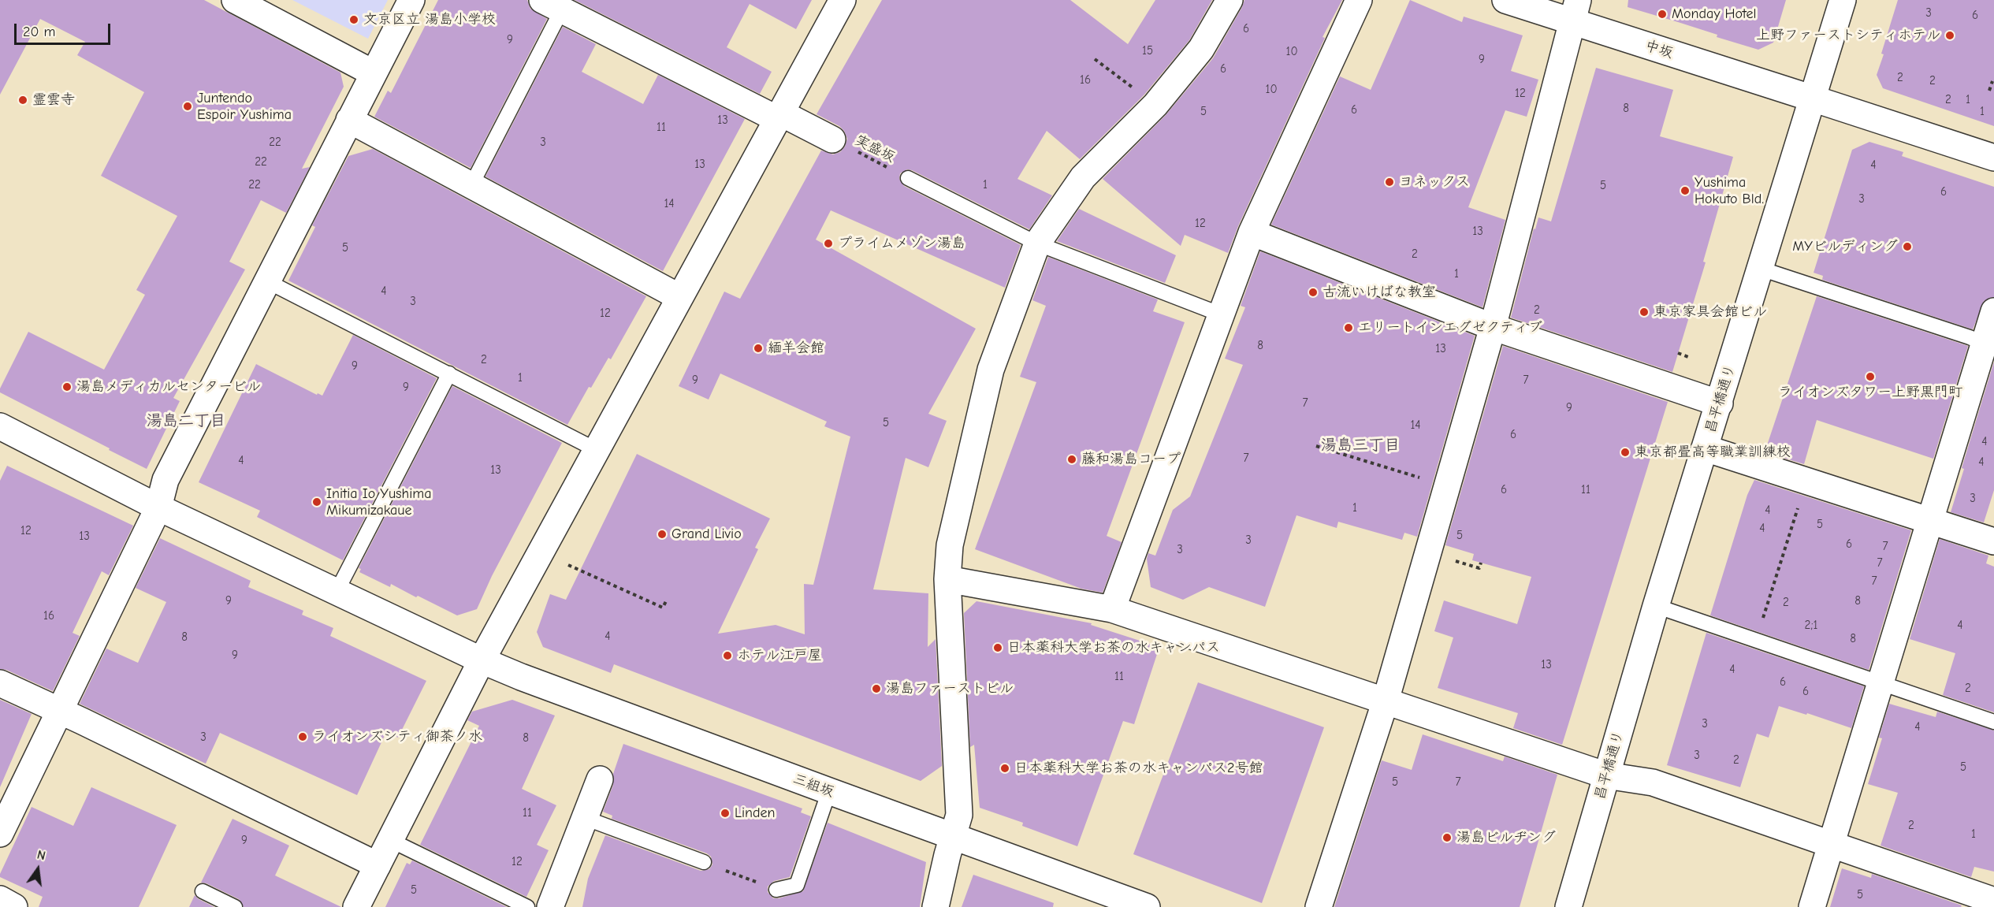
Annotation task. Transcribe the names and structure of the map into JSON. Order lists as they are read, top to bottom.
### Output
{
  "streets": {
    "street": ["中坂", "昌平橋通り", "三組坂"],
    "path": ["実盛坂"]
  },
  "crossings": [
    ["中坂", "昌平橋通り"]
  ],
  "districts": ["湯島二丁目", "湯島三丁目"],
  "places": [
    "Monday Hotel",
    "文京区立 湯島小学校",
    "上野ファーストシティホテル",
    "霊雲寺",
    "Juntendo Espoir Yushima",
    "ヨネックス",
    "Yushima Hokuto Bld.",
    "プライムメゾン湯島",
    "MYビルディング",
    "古流いけばな教室",
    "東京家具会館ビル",
    "エリートインエグゼクティブ",
    "緬羊会館",
    "ライオンズタワー上野黒門町",
    "湯島メディカルセンタービル",
    "東京都畳高等職業訓練校",
    "藤和湯島コープ",
    "Initia Io Yushima Mikumizakaue",
    "Grand Livio",
    "日本薬科大学お茶の水キャンパス",
    "ホテル江戸屋",
    "湯島ファーストビル",
    "ライオンズシティ御茶ノ水",
    "日本薬科大学お茶の水キャンパス2号館",
    "Linden",
    "湯島ビルヂング"
  ],
  "house_numbers": [
    "3",
    "6",
    "6",
    "9",
    "15",
    "10",
    "9",
    "6",
    "2",
    "16",
    "2",
    "10",
    "12",
    "2",
    "1",
    "8",
    "6",
    "5",
    "1",
    "13",
    "11",
    "22",
    "3",
    "22",
    "13",
    "4",
    "22",
    "1",
    "5",
    "6",
    "3",
    "14",
    "12",
    "13",
    "5",
    "2",
    "1",
    "4",
    "3",
    "2",
    "12",
    "8",
    "13",
    "2",
    "9",
    "1",
    "9",
    "7",
    "9",
    "7",
    "9",
    "5",
    "14",
    "6",
    "4",
    "7",
    "4",
    "4",
    "13",
    "6",
    "11",
    "3",
    "1",
    "4",
    "5",
    "4",
    "12",
    "5",
    "13",
    "3",
    "6",
    "7",
    "3",
    "7",
    "7",
    "9",
    "8",
    "2",
    "16",
    "2;1",
    "4",
    "4",
    "8",
    "8",
    "9",
    "13",
    "4",
    "11",
    "6",
    "2",
    "6",
    "3",
    "4",
    "3",
    "8",
    "3",
    "2",
    "5",
    "5",
    "7",
    "11",
    "2",
    "1",
    "9",
    "12",
    "5",
    "5"
  ],
  "scale_bar": "20 m",
  "north": "top"
}
